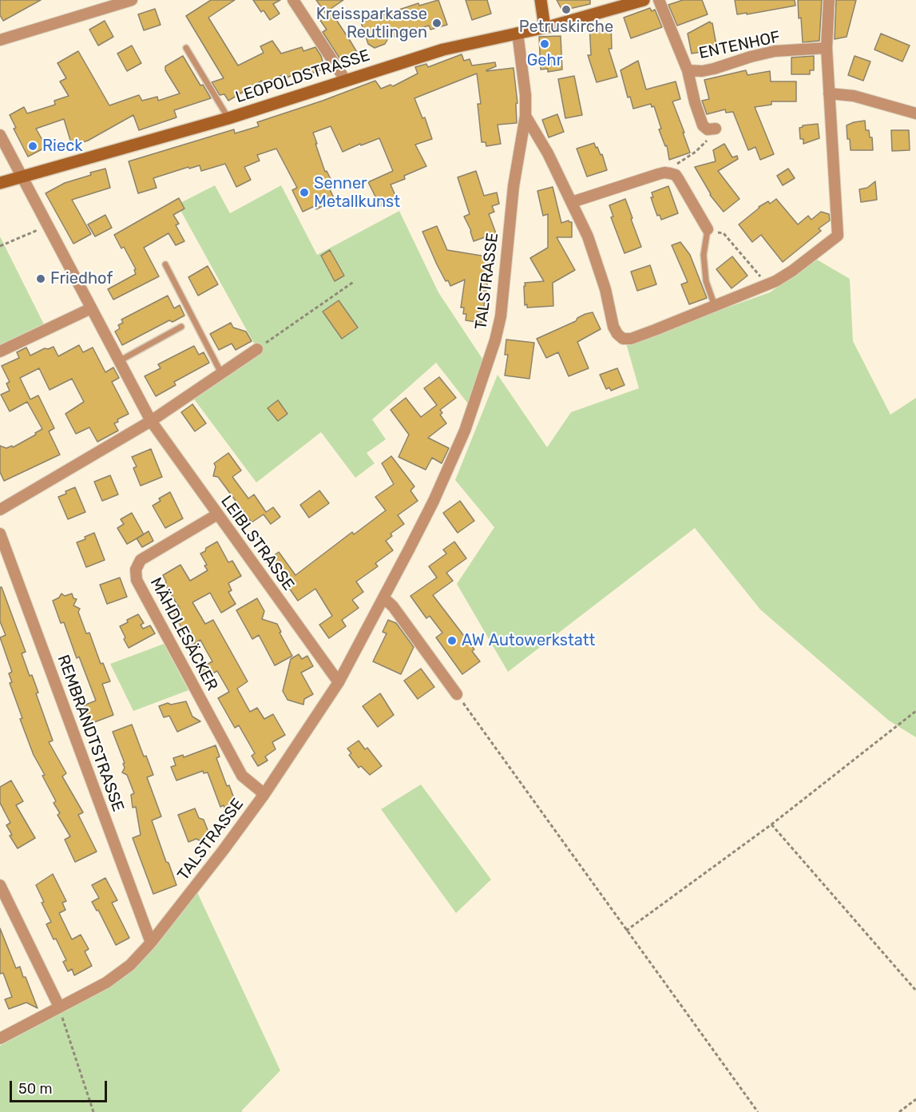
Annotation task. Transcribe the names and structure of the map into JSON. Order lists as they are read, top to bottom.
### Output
{
  "streets": {
    "street": [
      "ENTENHOF",
      "LEOPOLDSTRASSE",
      "TALSTRASSE",
      "LEIBLSTRASSE",
      "MÄHDLESÄCKER",
      "REMBRANDTSTRASSE"
    ]
  },
  "crossings": [
    ["LEOPOLDSTRASSE", "TALSTRASSE"],
    ["LEOPOLDSTRASSE", "LEIBLSTRASSE"],
    ["TALSTRASSE", "LEIBLSTRASSE"],
    ["TALSTRASSE", "MÄHDLESÄCKER"],
    ["TALSTRASSE", "REMBRANDTSTRASSE"],
    ["LEIBLSTRASSE", "MÄHDLESÄCKER"]
  ],
  "places": [
    "Petruskirche",
    "Kreissparkasse Reutlingen",
    "Gehr",
    "Rieck",
    "Senner Metallkunst",
    "Friedhof",
    "AW Autowerkstatt"
  ],
  "scale_bar": "50 m"
}
